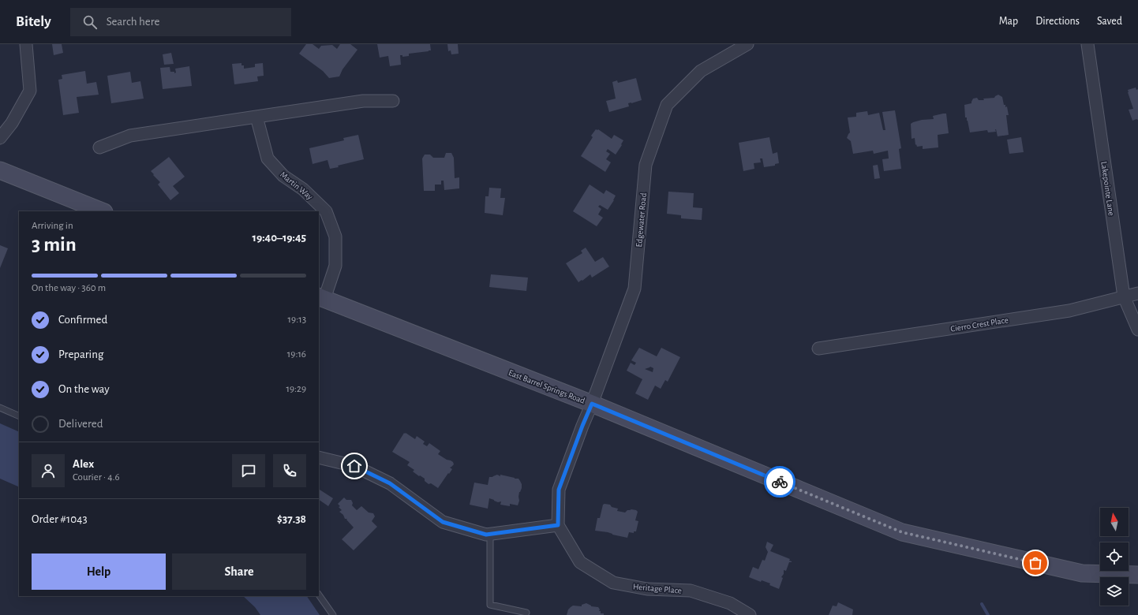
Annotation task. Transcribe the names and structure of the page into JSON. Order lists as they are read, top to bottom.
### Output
{
  "streets": {
    "street": [
      "Martin Way",
      "Lakepointe Lane",
      "Edgewater Road",
      "Cierro Crest Place",
      "East Barrel Springs Road",
      "Heritage Place"
    ]
  },
  "crossings": [
    ["Martin Way", "East Barrel Springs Road"],
    ["Lakepointe Lane", "Cierro Crest Place"],
    ["Edgewater Road", "East Barrel Springs Road"],
    ["Edgewater Road", "Heritage Place"]
  ],
  "north": "top",
  "page": {
    "header": "Bitely",
    "search": "Search here",
    "nav": ["Map", "Directions", "Saved"],
    "heading": ["3 min", "Arriving in", "19:40–19:45"],
    "panel": [
      "Alex",
      "Courier · 4.6",
      "Order #1043",
      "$37.38"
    ],
    "bar": "On the way · 360 m",
    "list": [
      ["Confirmed", "19:13"],
      ["Preparing", "19:16"],
      ["On the way", "19:29"],
      "Delivered"
    ],
    "buttons": ["Help", "Share"]
  }
}
